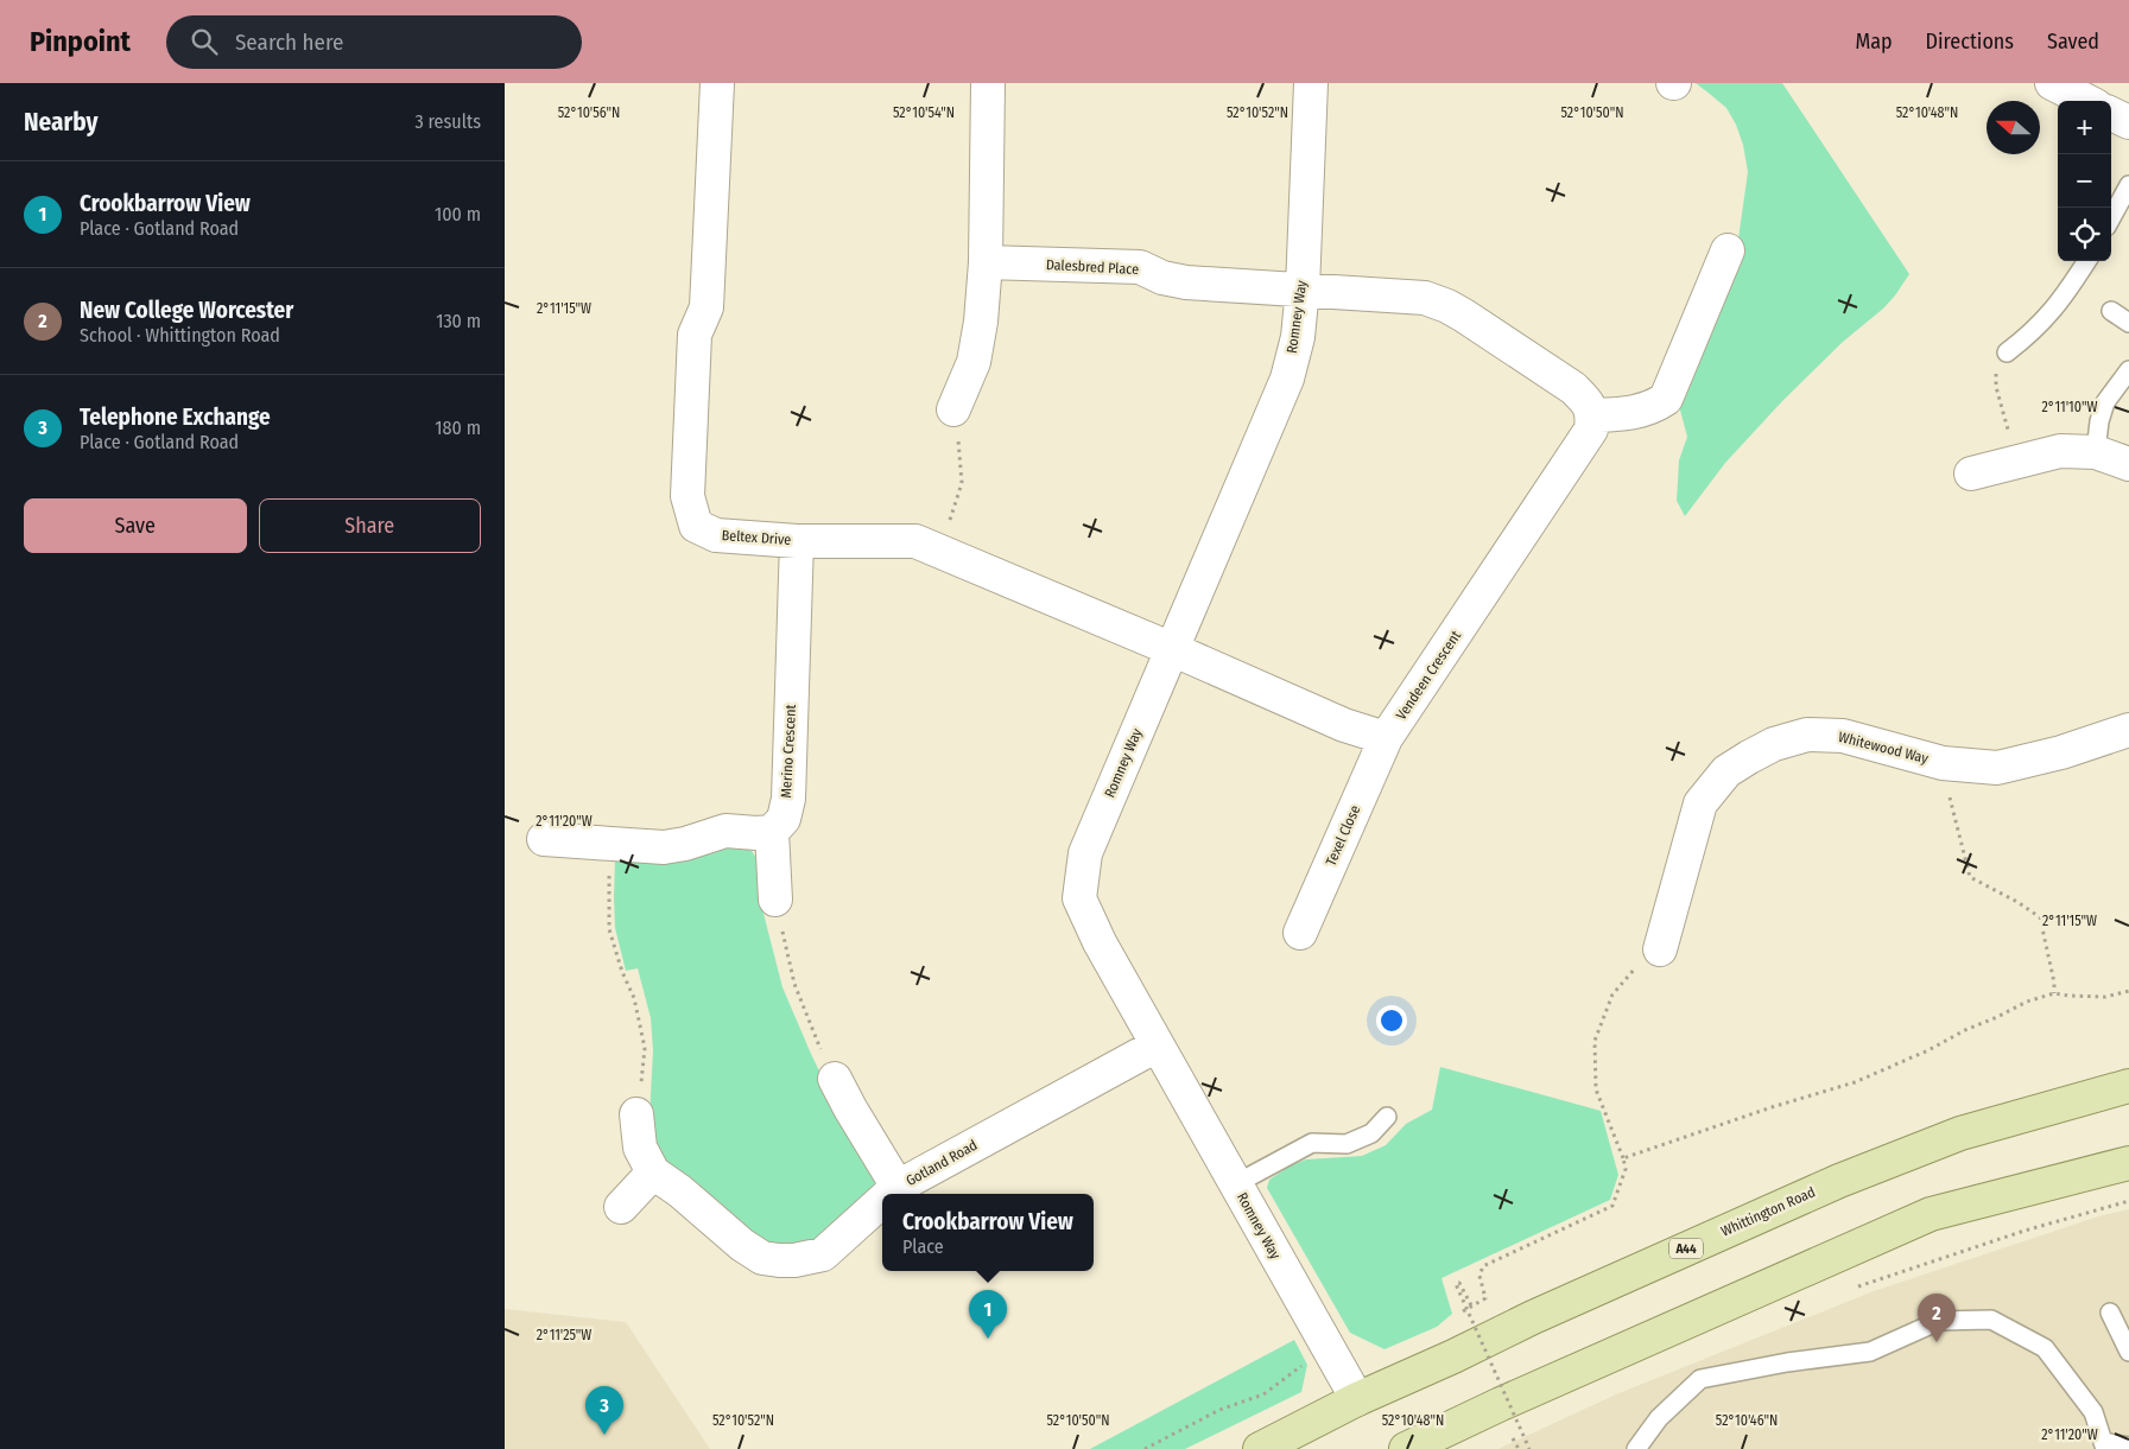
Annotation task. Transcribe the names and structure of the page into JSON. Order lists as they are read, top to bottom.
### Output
{
  "streets": {
    "main road": ["Whittington Road", "A44"],
    "street": [
      "Dalesbred Place",
      "Romney Way",
      "Beltex Drive",
      "Vendeen Crescent",
      "Whitewood Way",
      "Merino Crescent",
      "Texel Close",
      "Gotland Road"
    ]
  },
  "crossings": [
    ["Dalesbred Place", "Romney Way"],
    ["Romney Way", "Beltex Drive"],
    ["Romney Way", "Gotland Road"],
    ["Romney Way", "Whittington Road"],
    ["Beltex Drive", "Merino Crescent"],
    ["Vendeen Crescent", "Texel Close"]
  ],
  "north": "left",
  "page": {
    "header": "Pinpoint",
    "search": "Search here",
    "nav": ["Map", "Directions", "Saved"],
    "heading": ["Nearby", "3 results"],
    "map_buttons": ["+", "−"],
    "list": [
      {
        "mark": "1",
        "name": "Crookbarrow View",
        "note": "Place · Gotland Road",
        "value": "100 m"
      },
      {
        "mark": "2",
        "name": "New College Worcester",
        "note": "School · Whittington Road",
        "value": "130 m"
      },
      {
        "mark": "3",
        "name": "Telephone Exchange",
        "note": "Place · Gotland Road",
        "value": "180 m"
      }
    ],
    "buttons": ["Save", "Share"],
    "popup": ["Crookbarrow View", "Place"],
    "pins": ["1", "2", "3"]
  },
  "coordinates": [
    "52°10'56\"N",
    "52°10'54\"N",
    "52°10'52\"N",
    "52°10'50\"N",
    "52°10'48\"N",
    "2°11'15\"W",
    "2°11'10\"W",
    "2°11'20\"W",
    "2°11'25\"W",
    "52°10'46\"N"
  ]
}
